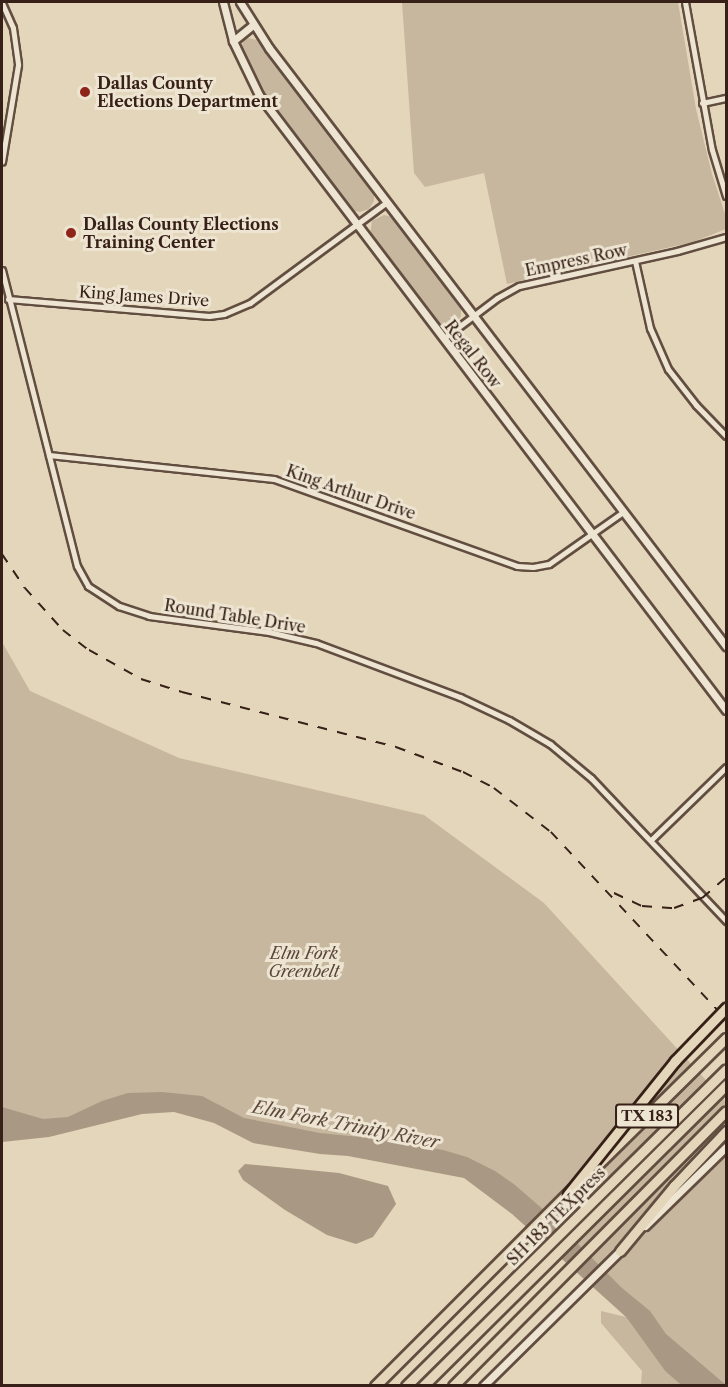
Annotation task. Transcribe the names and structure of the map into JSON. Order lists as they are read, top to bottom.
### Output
{
  "streets": {
    "highway": ["TX 183", "SH 183 TEXpress"],
    "main road": ["Regal Row"],
    "street": [
      "Empress Row",
      "King James Drive",
      "King Arthur Drive",
      "Round Table Drive"
    ]
  },
  "crossings": [
    ["Empress Row", "Regal Row"],
    ["King James Drive", "Regal Row"],
    ["King James Drive", "Round Table Drive"],
    ["Regal Row", "King Arthur Drive"],
    ["King Arthur Drive", "Round Table Drive"]
  ],
  "water": ["Elm Fork Trinity River"],
  "parks": ["Elm Fork Greenbelt"],
  "places": ["Dallas County Elections Department", "Dallas County Elections Training Center"]
}
